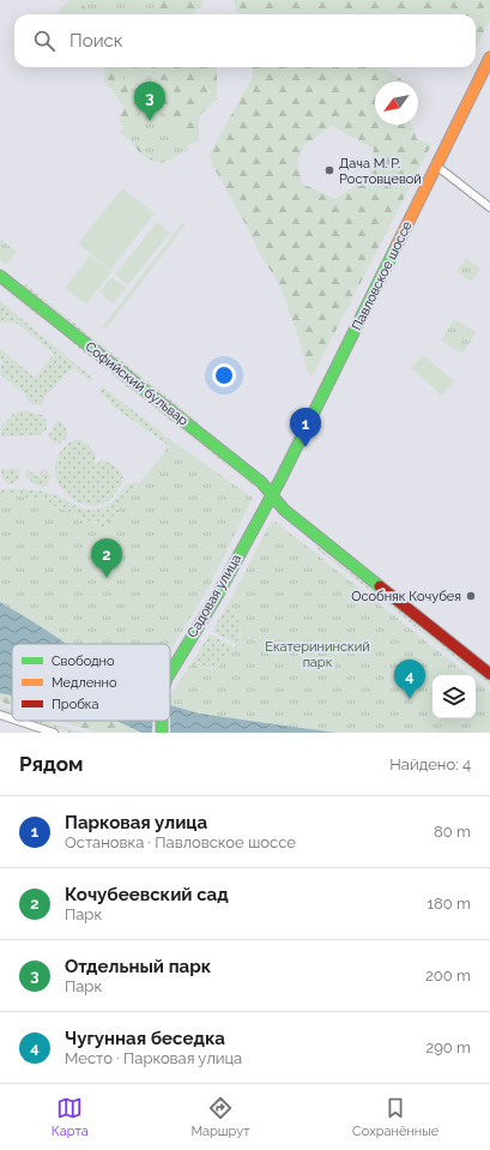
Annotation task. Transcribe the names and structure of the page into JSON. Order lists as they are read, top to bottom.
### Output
{
  "streets": {
    "main road": ["Павловское шоссе", "Софийский бульвар", "Садовая улица"]
  },
  "crossings": [
    ["Павловское шоссе", "Софийский бульвар"],
    ["Павловское шоссе", "Садовая улица"],
    ["Софийский бульвар", "Садовая улица"]
  ],
  "parks": ["Екатерининский парк"],
  "places": ["Дача М. Р. Ростовцевой", "Особняк Кочубея"],
  "legend": ["Свободно", "Медленно", "Пробка"],
  "north": "bottom left",
  "page": {
    "search": "Поиск",
    "pins": [
      "3",
      "1",
      "2",
      "4"
    ],
    "heading": ["Рядом", "Найдено: 4"],
    "list": [
      {
        "mark": "1",
        "name": "Парковая улица",
        "note": "Остановка · Павловское шоссе",
        "value": "80 m"
      },
      {
        "mark": "2",
        "name": "Кочубеевский сад",
        "note": "Парк",
        "value": "180 m"
      },
      {
        "mark": "3",
        "name": "Отдельный парк",
        "note": "Парк",
        "value": "200 m"
      },
      {
        "mark": "4",
        "name": "Чугунная беседка",
        "note": "Место · Парковая улица",
        "value": "290 m"
      }
    ],
    "nav": ["Карта", "Маршрут", "Сохранённые"]
  }
}
